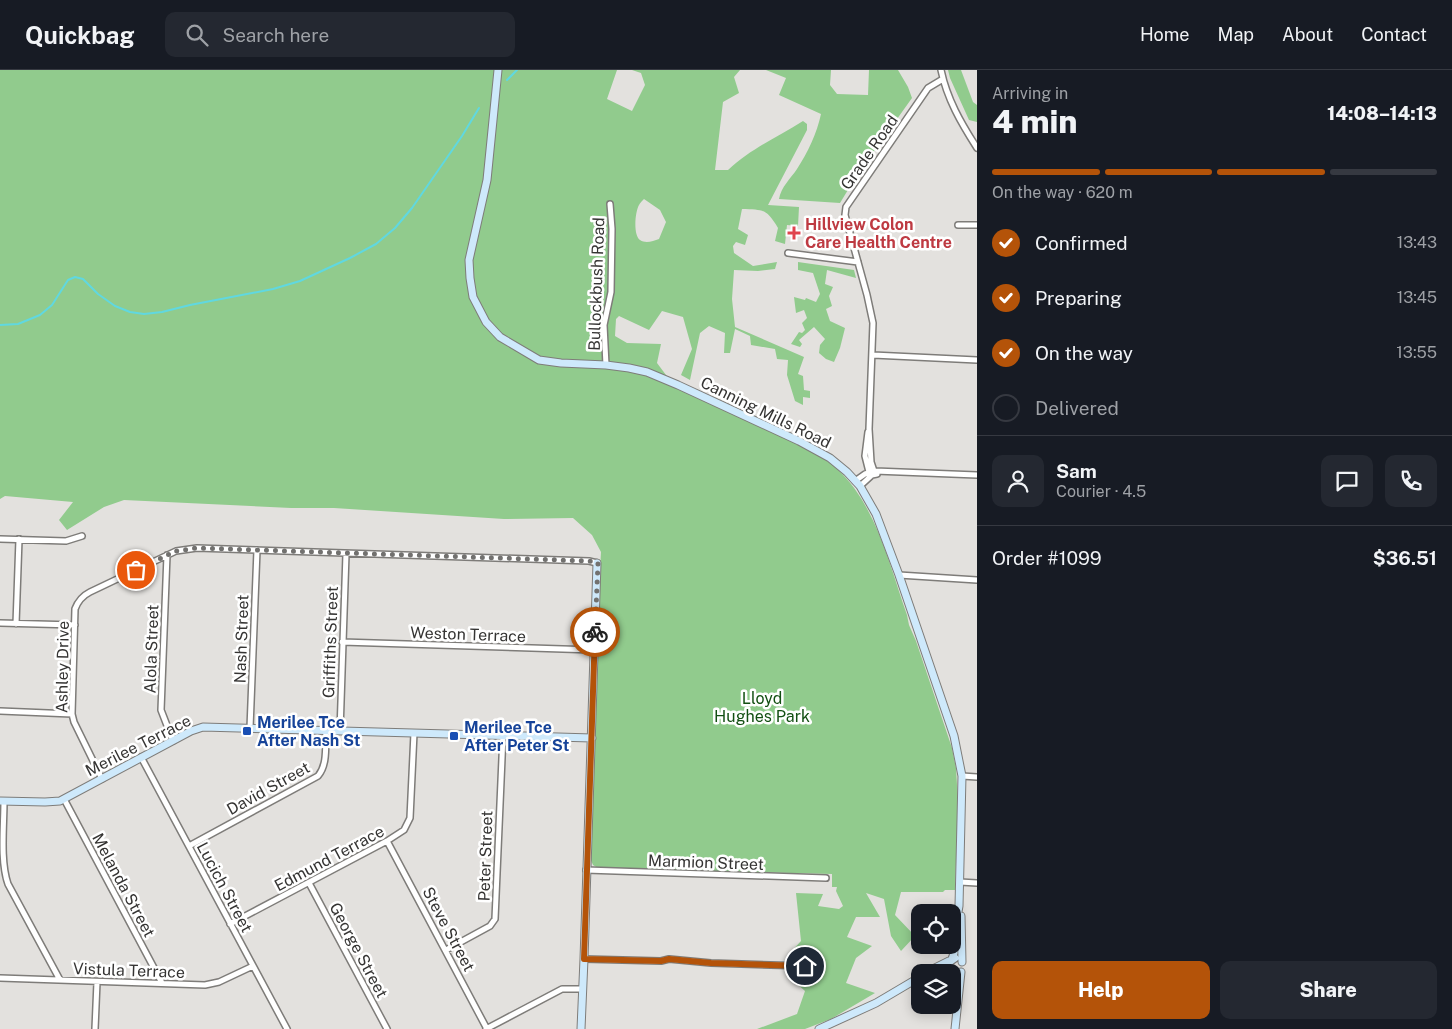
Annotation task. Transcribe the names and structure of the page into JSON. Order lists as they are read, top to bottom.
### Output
{
  "streets": {
    "main road": ["Canning Mills Road", "Merilee Terrace"],
    "street": [
      "Grade Road",
      "Bullockbush Road",
      "Weston Terrace",
      "Nash Street",
      "Griffiths Street",
      "Alola Street",
      "Ashley Drive",
      "David Street",
      "Peter Street",
      "Edmund Terrace",
      "Marmion Street",
      "Melanda Street",
      "Lucich Street",
      "Steve Street",
      "George Street",
      "Vistula Terrace"
    ]
  },
  "crossings": [
    ["Bullockbush Road", "Canning Mills Road"],
    ["Weston Terrace", "Griffiths Street"],
    ["Nash Street", "Ashley Drive"],
    ["Nash Street", "Merilee Terrace"],
    ["Griffiths Street", "Ashley Drive"],
    ["Griffiths Street", "Merilee Terrace"],
    ["Alola Street", "Ashley Drive"],
    ["Alola Street", "Merilee Terrace"],
    ["Ashley Drive", "Merilee Terrace"],
    ["Merilee Terrace", "David Street"],
    ["Merilee Terrace", "Peter Street"],
    ["Merilee Terrace", "Edmund Terrace"],
    ["Merilee Terrace", "Melanda Street"],
    ["Merilee Terrace", "Lucich Street"],
    ["David Street", "Lucich Street"],
    ["Peter Street", "Steve Street"],
    ["Edmund Terrace", "Lucich Street"],
    ["Edmund Terrace", "Steve Street"],
    ["Edmund Terrace", "George Street"],
    ["Melanda Street", "Vistula Terrace"],
    ["Lucich Street", "Vistula Terrace"]
  ],
  "parks": ["Lloyd Hughes Park"],
  "places": {
    "health": ["Hillview Colon Care Health Centre"],
    "transit": ["Merilee Tce After Nash St", "Merilee Tce After Peter St"]
  },
  "page": {
    "header": "Quickbag",
    "search": "Search here",
    "nav": [
      "Home",
      "Map",
      "About",
      "Contact"
    ],
    "heading": ["4 min", "Arriving in", "14:08–14:13"],
    "panel": [
      "Sam",
      "Courier · 4.5",
      "Order #1099",
      "$36.51"
    ],
    "bar": "On the way · 620 m",
    "list": [
      ["Confirmed", "13:43"],
      ["Preparing", "13:45"],
      ["On the way", "13:55"],
      "Delivered"
    ],
    "buttons": ["Help", "Share"]
  }
}
